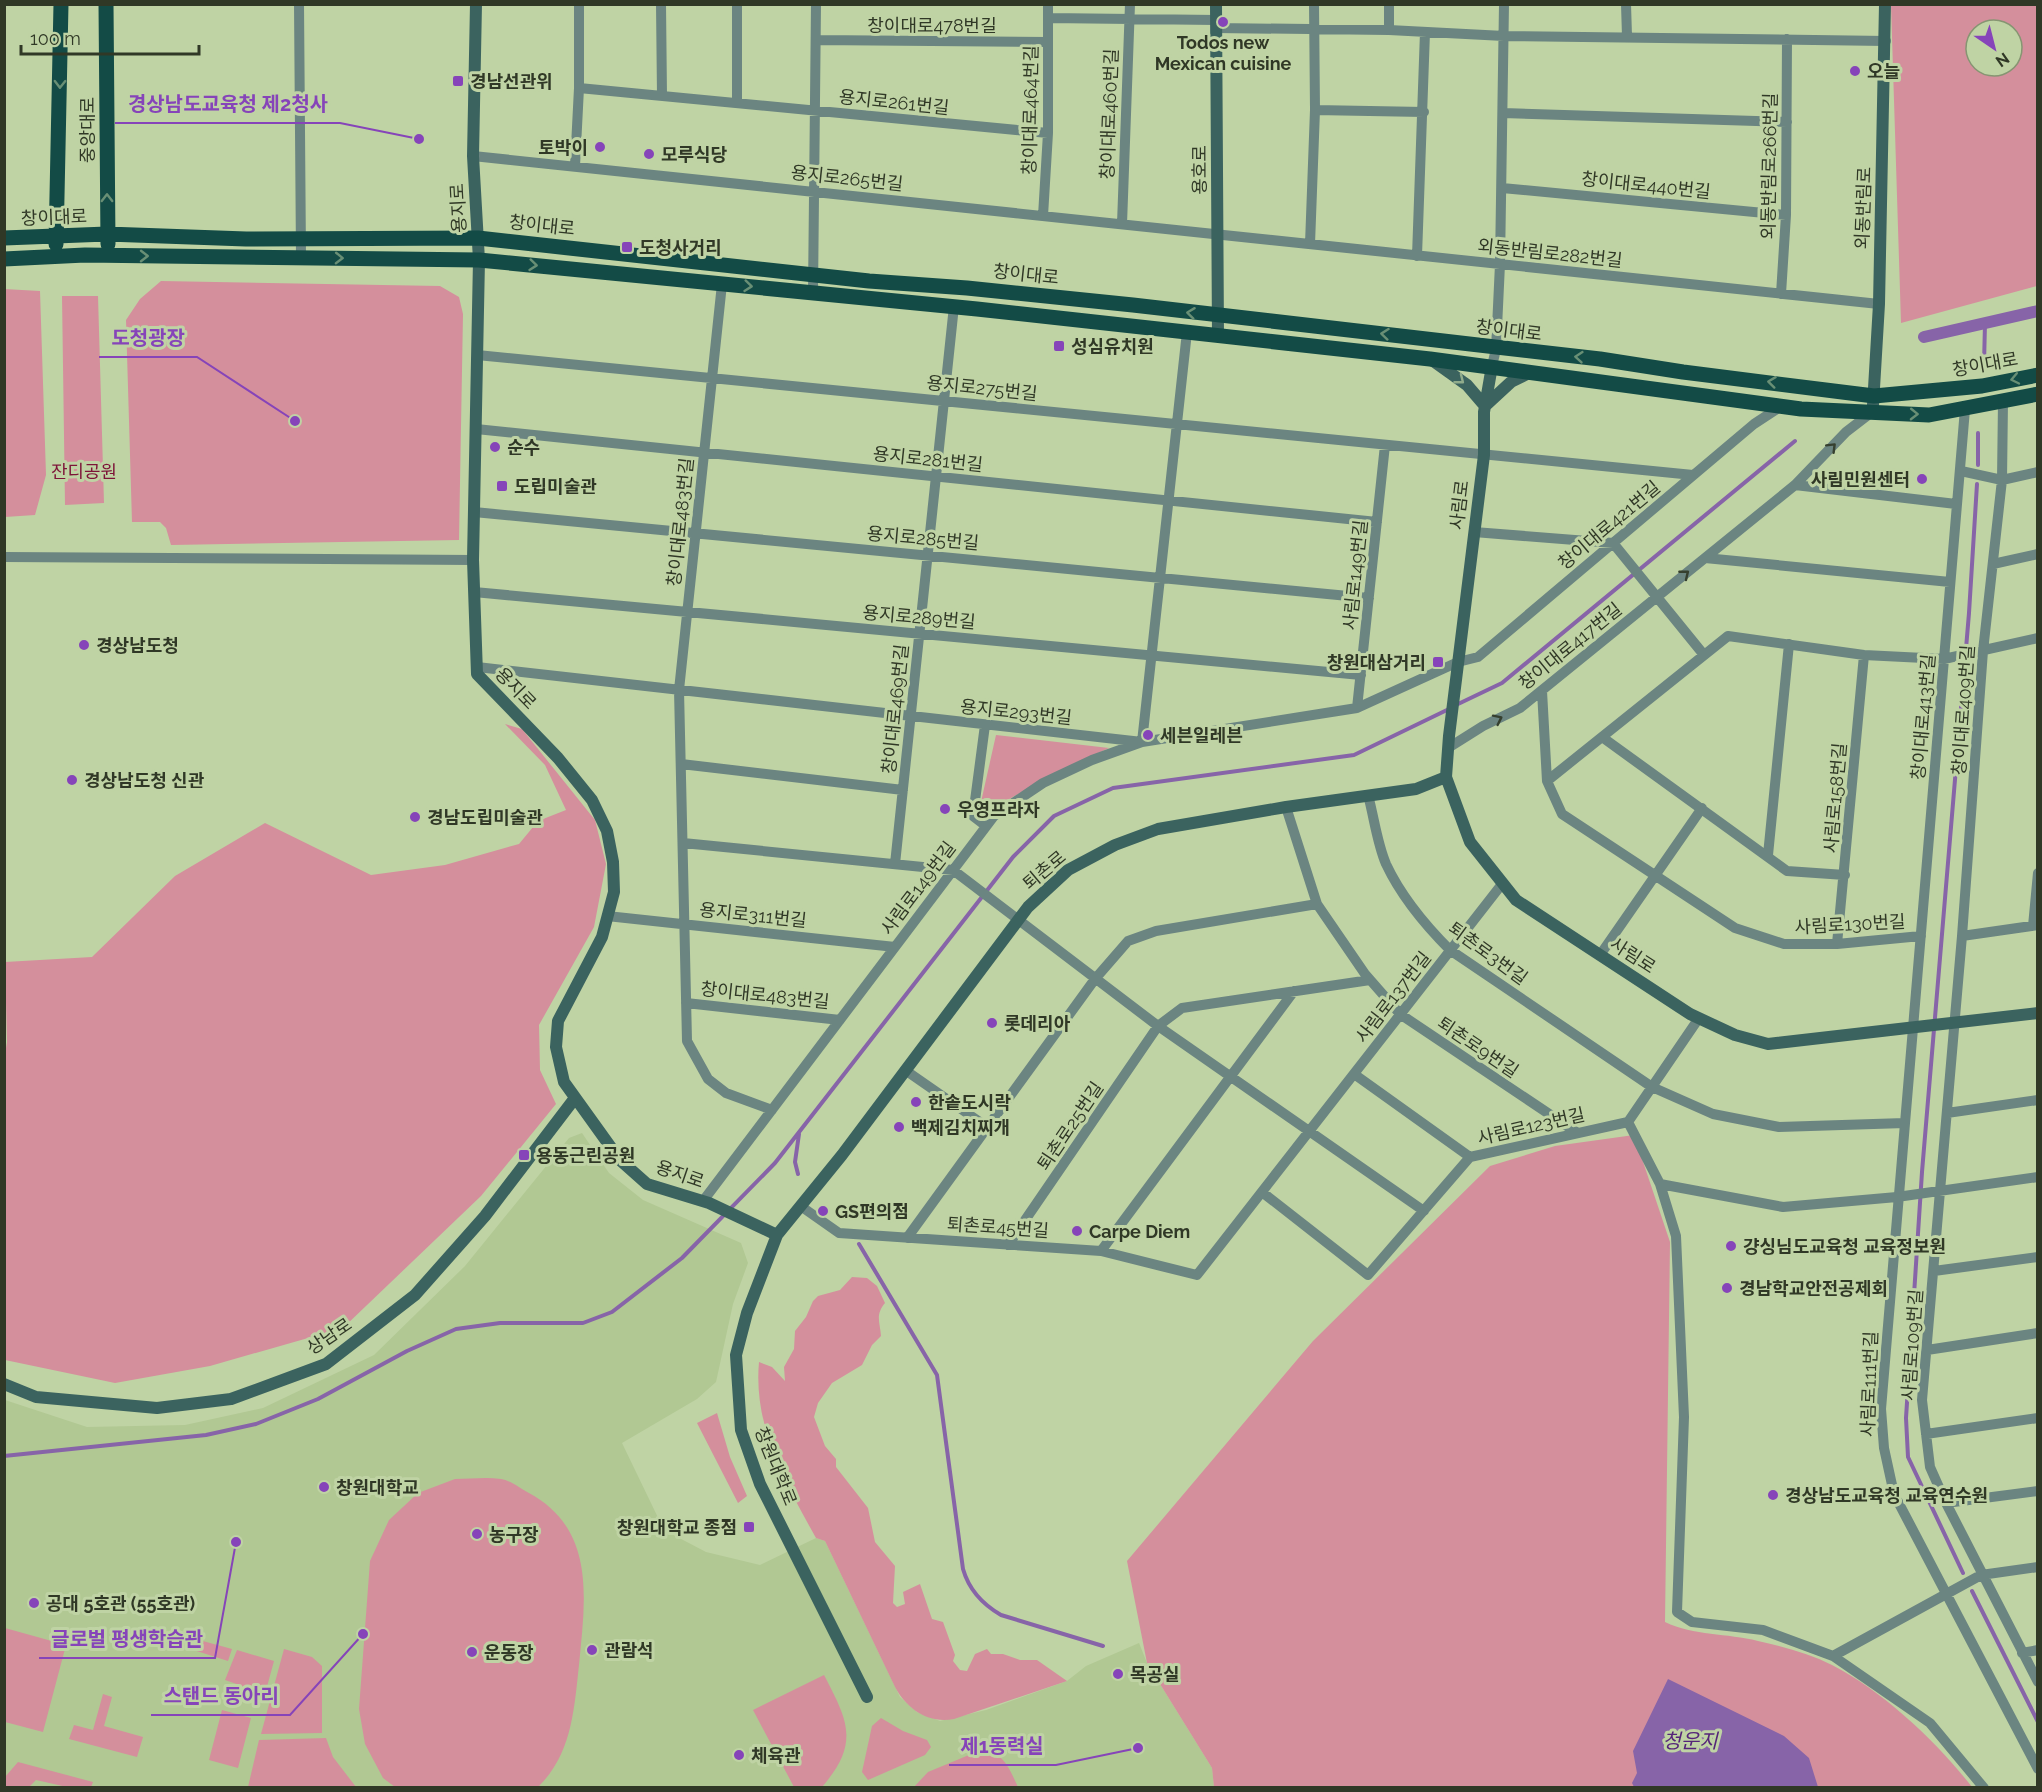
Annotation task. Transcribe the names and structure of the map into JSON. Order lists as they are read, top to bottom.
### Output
{
  "streets": {
    "main road": ["중앙대로", "창이대로"],
    "street": [
      "창이대로478번길",
      "용지로261번길",
      "창이대로464번길",
      "창이대로460번길",
      "외동반림로266번길",
      "용호로",
      "용지로265번길",
      "창이대로440번길",
      "용지로",
      "외동반림로",
      "외동반림로282번길",
      "용지로275번길",
      "용지로281번길",
      "사림로",
      "창이대로483번길",
      "창이대로421번길",
      "용지로285번길",
      "사림로149번길",
      "용지로289번길",
      "창이대로417번길",
      "창이대로469번길",
      "창이대로409번길",
      "용지로293번길",
      "창이대로413번길",
      "사림로158번길",
      "퇴촌로",
      "용지로311번길",
      "사림로130번길",
      "퇴촌로3번길",
      "사림로137번길",
      "퇴촌로9번길",
      "퇴촌로25번길",
      "사림로123번길",
      "퇴촌로45번길",
      "상남로",
      "사림로109번길",
      "사림로111번길",
      "창원대학로"
    ]
  },
  "crossings": [
    ["창이대로478번길", "창이대로464번길"],
    ["용지로261번길", "창이대로464번길"],
    ["창이대로464번길", "용지로265번길"],
    ["창이대로460번길", "용지로265번길"],
    ["중앙대로", "창이대로"],
    ["외동반림로266번길", "창이대로440번길"],
    ["외동반림로266번길", "외동반림로282번길"],
    ["용호로", "용지로265번길"],
    ["용호로", "창이대로"],
    ["용호로", "외동반림로282번길"],
    ["용지로265번길", "용지로"],
    ["용지로265번길", "외동반림로282번길"],
    ["용지로", "창이대로"],
    ["용지로", "용지로275번길"],
    ["용지로", "용지로281번길"],
    ["용지로", "용지로285번길"],
    ["용지로", "사림로149번길"],
    ["용지로", "용지로289번길"],
    ["용지로", "용지로293번길"],
    ["용지로", "용지로311번길"],
    ["용지로", "상남로"],
    ["용지로", "창원대학로"],
    ["외동반림로", "창이대로"],
    ["외동반림로", "외동반림로282번길"],
    ["외동반림로", "창이대로417번길"],
    ["용지로275번길", "사림로"],
    ["용지로275번길", "창이대로483번길"],
    ["용지로275번길", "사림로149번길"],
    ["용지로275번길", "창이대로469번길"],
    ["용지로281번길", "창이대로483번길"],
    ["용지로281번길", "사림로149번길"],
    ["용지로281번길", "창이대로469번길"],
    ["사림로", "창이대로421번길"],
    ["사림로", "사림로149번길"],
    ["사림로", "창이대로417번길"],
    ["사림로", "창이대로409번길"],
    ["사림로", "창이대로413번길"],
    ["사림로", "퇴촌로"],
    ["사림로", "사림로137번길"],
    ["사림로", "사림로109번길"],
    ["사림로", "사림로111번길"],
    ["창이대로483번길", "용지로285번길"],
    ["창이대로483번길", "사림로149번길"],
    ["창이대로483번길", "용지로289번길"],
    ["창이대로483번길", "용지로293번길"],
    ["창이대로483번길", "용지로311번길"],
    ["창이대로421번길", "사림로149번길"],
    ["용지로285번길", "사림로149번길"],
    ["용지로285번길", "창이대로469번길"],
    ["사림로149번길", "용지로289번길"],
    ["사림로149번길", "용지로293번길"],
    ["사림로149번길", "용지로311번길"],
    ["용지로289번길", "창이대로469번길"],
    ["창이대로417번길", "사림로130번길"],
    ["창이대로469번길", "용지로293번길"],
    ["창이대로409번길", "사림로109번길"],
    ["창이대로413번길", "사림로130번길"],
    ["창이대로413번길", "사림로111번길"],
    ["사림로158번길", "사림로130번길"],
    ["퇴촌로", "퇴촌로3번길"],
    ["퇴촌로", "퇴촌로9번길"],
    ["퇴촌로", "퇴촌로45번길"],
    ["퇴촌로", "창원대학로"],
    ["퇴촌로3번길", "사림로137번길"],
    ["사림로137번길", "퇴촌로9번길"],
    ["사림로137번길", "사림로123번길"],
    ["사림로137번길", "퇴촌로45번길"],
    ["퇴촌로9번길", "사림로123번길"],
    ["퇴촌로25번길", "퇴촌로45번길"],
    ["퇴촌로45번길", "창원대학로"]
  ],
  "one_way": ["창이대로417번길"],
  "water": ["청운지"],
  "parks": ["잔디공원"],
  "places": {
    "other": [
      "Todos new Mexican cuisine",
      "오늘",
      "경상남도교육청 제2청사",
      "토박이",
      "모루식당",
      "도청광장",
      "순수",
      "사림민원센터",
      "경상남도청",
      "세븐일레븐",
      "경상남도청 신관",
      "우영프라자",
      "경남도립미술관",
      "롯데리아",
      "한솥도시락",
      "백제김치찌개",
      "GS편의점",
      "Carpe Diem",
      "걍싱님도교육청 교육정보원",
      "경남학교안전공제회",
      "창원대학교",
      "경상남도교육청 교육연수원",
      "농구장",
      "글로벌 평생학습관",
      "공대 5호관 (55호관)",
      "스탠드 동아리",
      "관람석",
      "운동장",
      "목공실",
      "제1동력실",
      "체육관"
    ],
    "transit": [
      "경남선관위",
      "도청사거리",
      "성심유치원",
      "도립미술관",
      "창원대삼거리",
      "용동근린공원",
      "창원대학교 종점"
    ]
  },
  "scale_bar": "100 m",
  "north": "bottom right"
}
